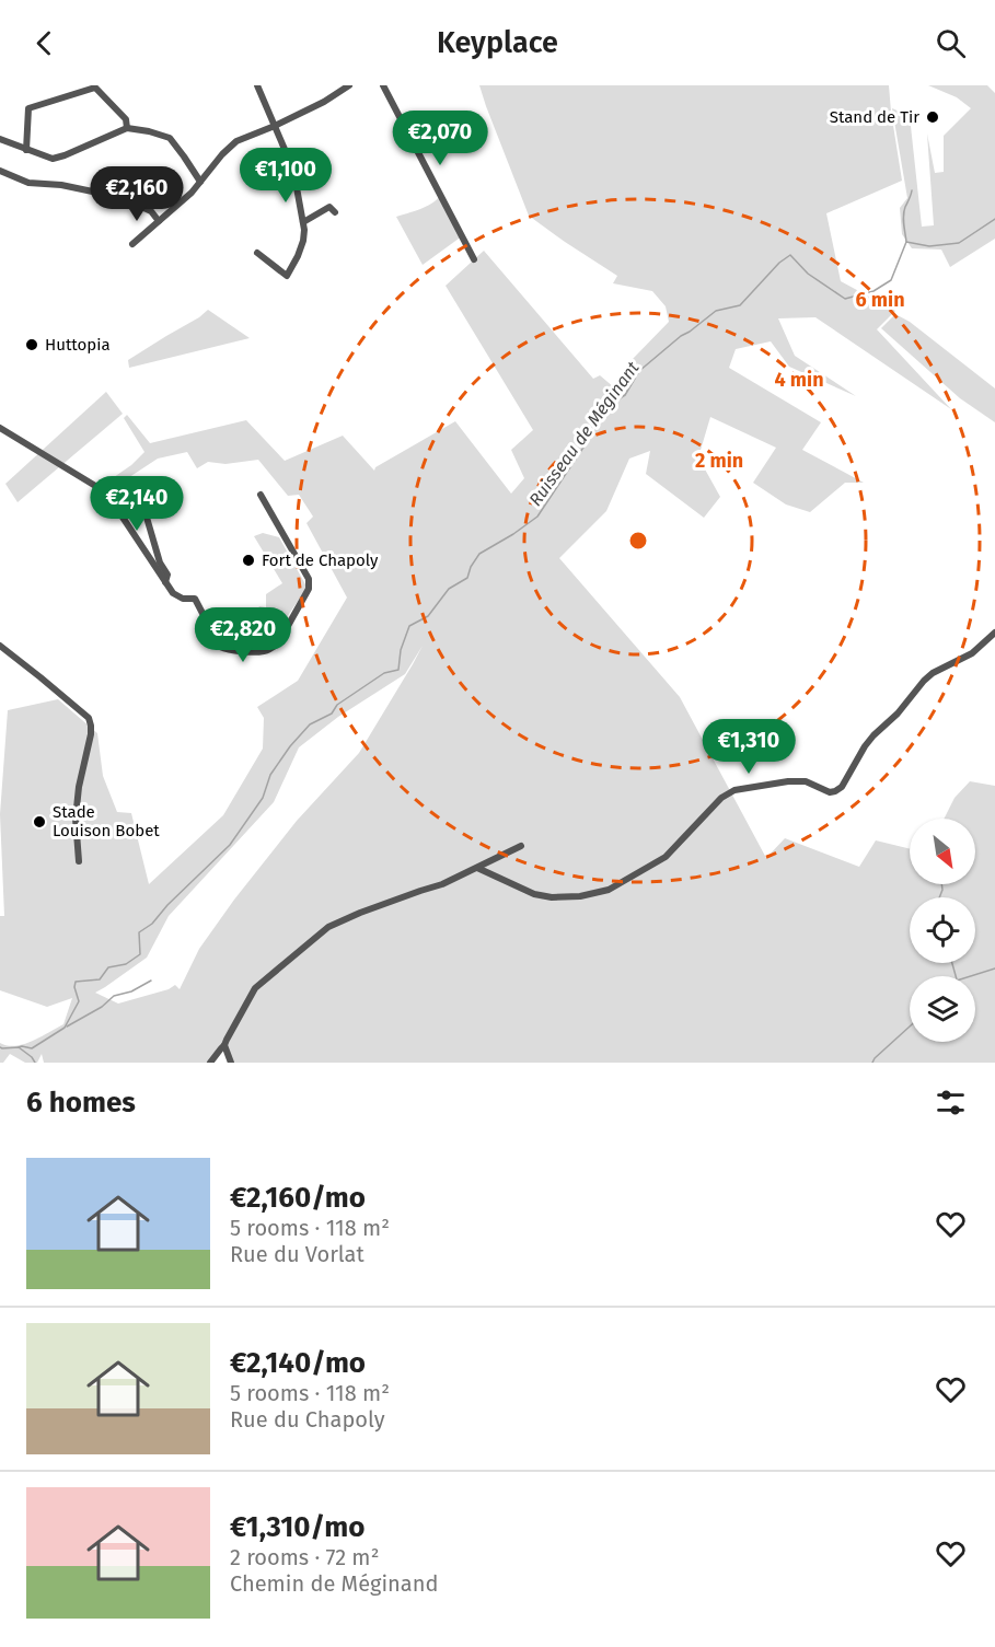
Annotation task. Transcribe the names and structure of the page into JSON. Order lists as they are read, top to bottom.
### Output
{
  "water": ["Ruisseau de Méginant"],
  "places": [
    "Stand de Tir",
    "Huttopia",
    "Fort de Chapoly",
    "Stade Louison Bobet"
  ],
  "north": "bottom right",
  "page": {
    "header": "Keyplace",
    "price": [
      "€2,070",
      "€1,100",
      "€2,160",
      "€2,140",
      "€2,820",
      "€1,310"
    ],
    "heading": "6 homes",
    "list": [
      {
        "name": "€2,160/mo",
        "note": "5 rooms · 118 m² · Rue du Vorlat"
      },
      {
        "name": "€2,140/mo",
        "note": "5 rooms · 118 m² · Rue du Chapoly"
      },
      {
        "name": "€1,310/mo",
        "note": "2 rooms · 72 m² · Chemin de Méginand"
      }
    ]
  },
  "rings": ["6 min", "4 min", "2 min"]
}
